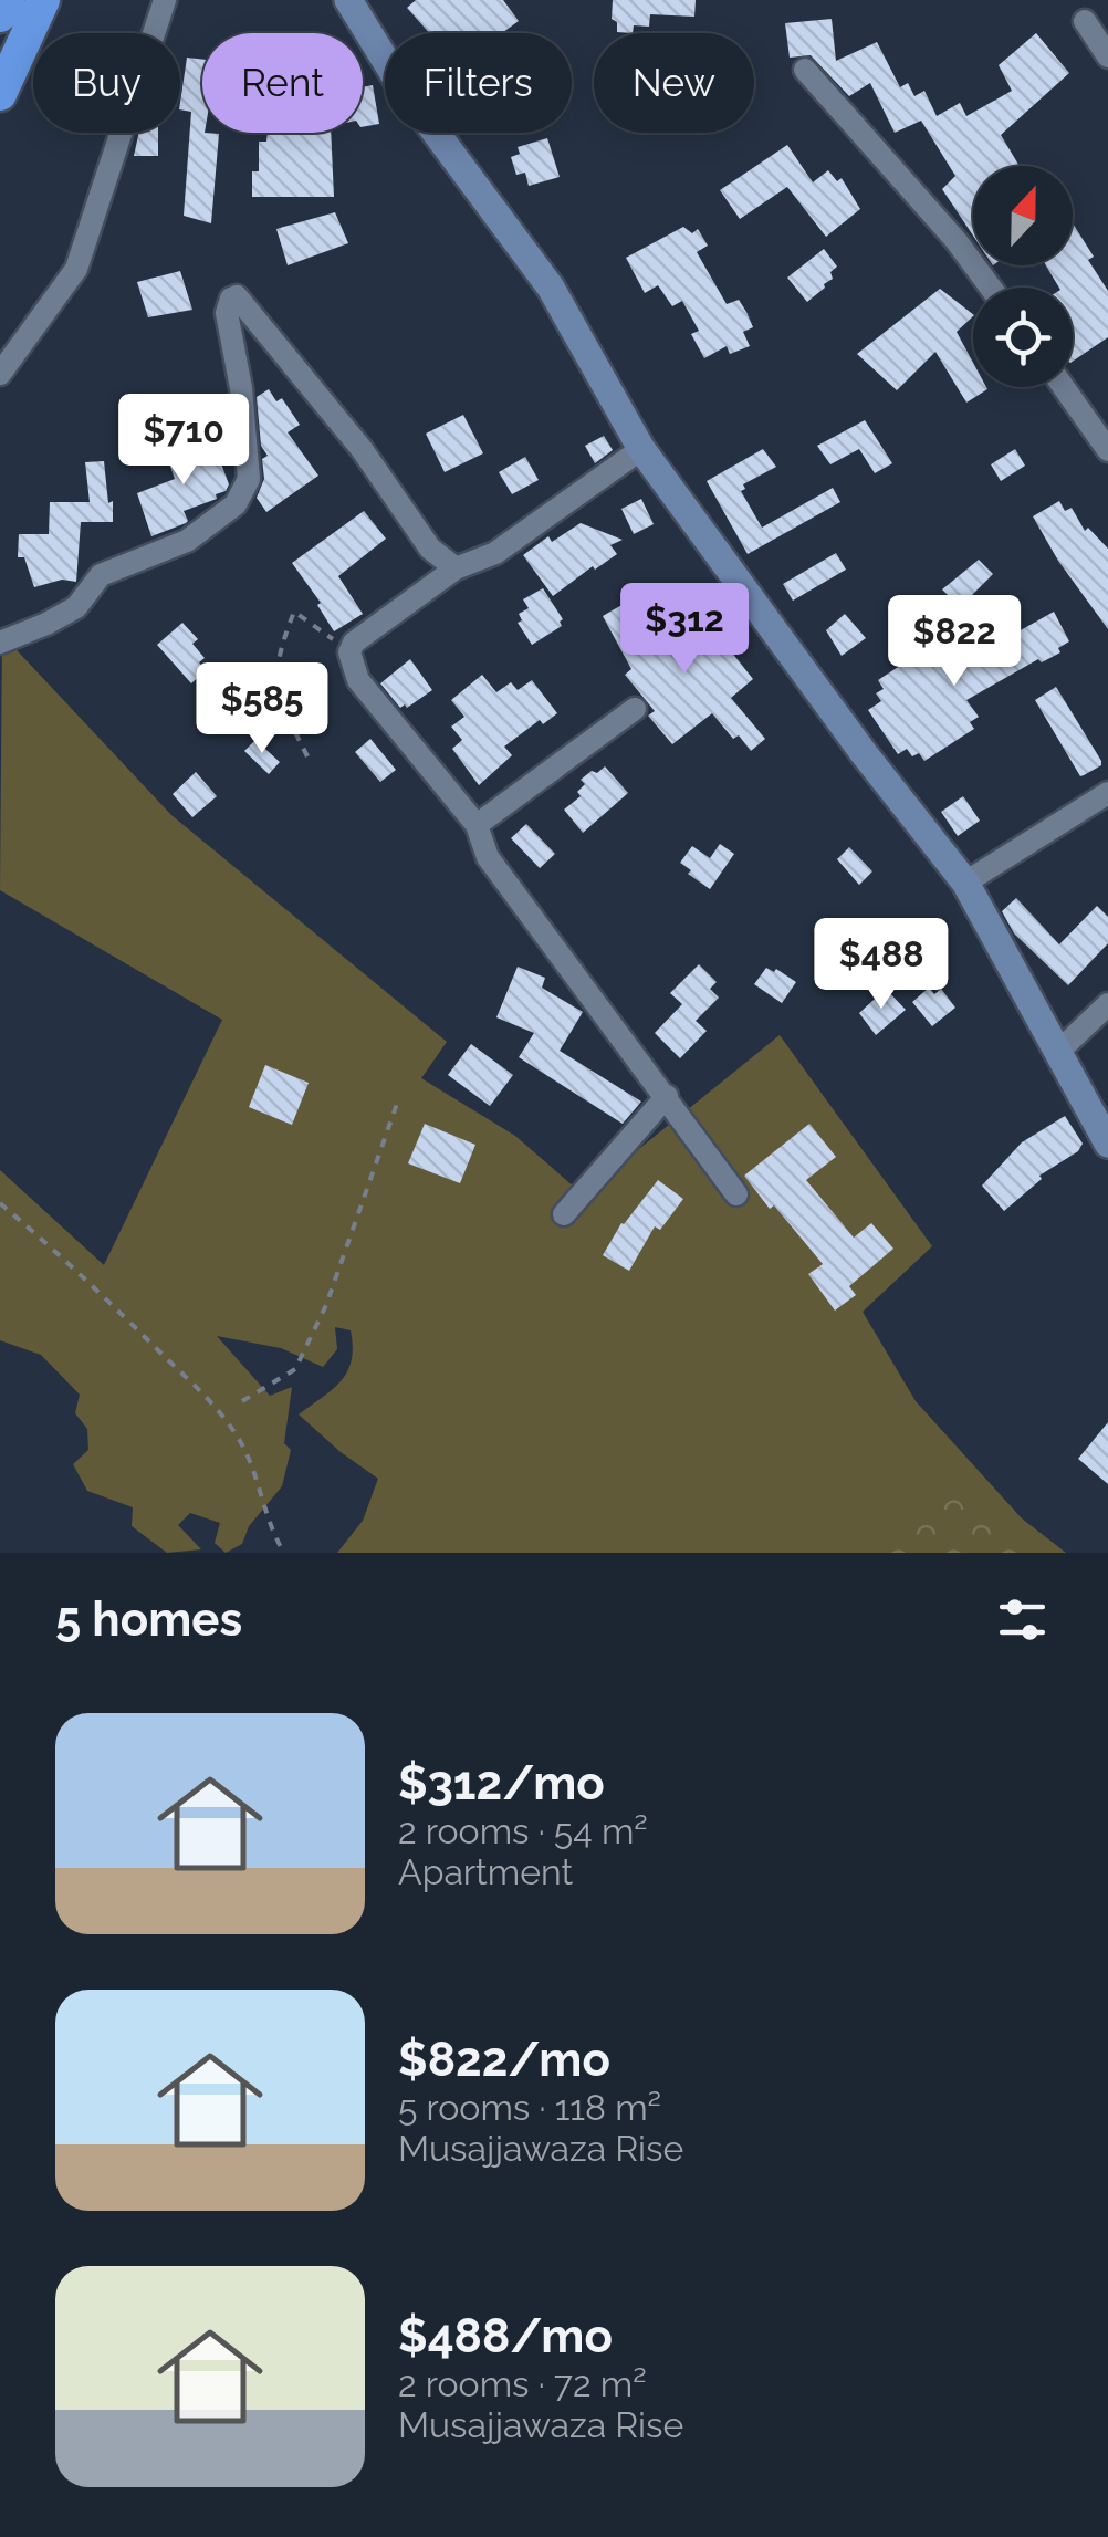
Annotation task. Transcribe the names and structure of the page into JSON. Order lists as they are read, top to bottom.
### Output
{
  "north": "top",
  "page": {
    "chip": [
      "Buy",
      "Rent",
      "Filters",
      "New"
    ],
    "price": [
      "$710",
      "$312",
      "$822",
      "$585",
      "$488"
    ],
    "heading": "5 homes",
    "list": [
      {
        "name": "$312/mo",
        "note": "2 rooms · 54 m² · Apartment"
      },
      {
        "name": "$822/mo",
        "note": "5 rooms · 118 m² · Musajjawaza Rise"
      },
      {
        "name": "$488/mo",
        "note": "2 rooms · 72 m² · Musajjawaza Rise"
      }
    ]
  }
}
